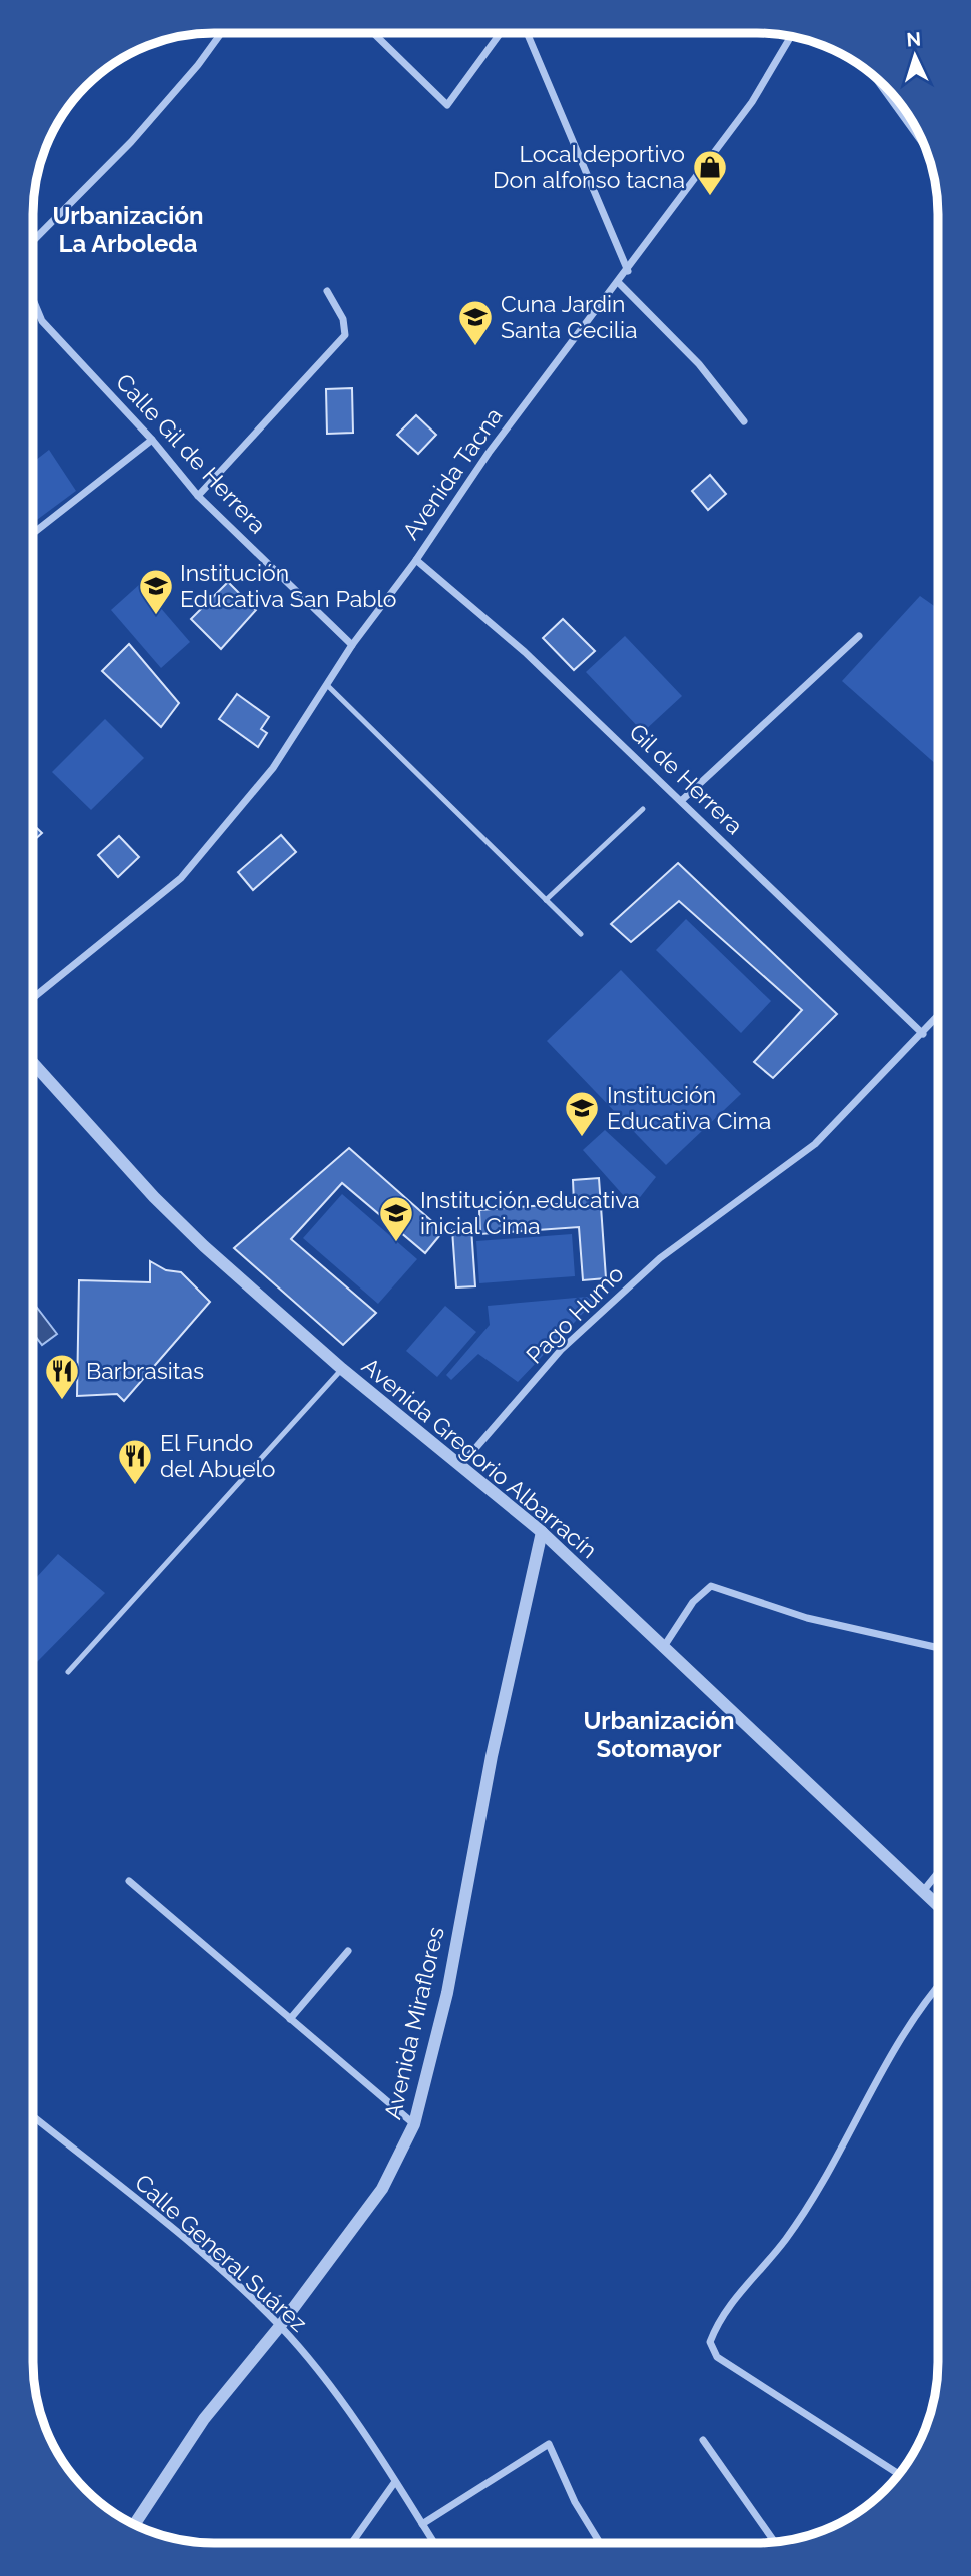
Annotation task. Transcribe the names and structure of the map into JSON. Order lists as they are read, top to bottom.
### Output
{
  "streets": {
    "street": [
      "Calle Gil de Herrera",
      "Avenida Tacna",
      "Gil de Herrera",
      "Pago Humo",
      "Avenida Gregorio Albarracín",
      "Avenida Miraflores",
      "Calle General Suárez"
    ]
  },
  "crossings": [
    ["Calle Gil de Herrera", "Avenida Tacna"],
    ["Avenida Tacna", "Gil de Herrera"],
    ["Gil de Herrera", "Pago Humo"],
    ["Pago Humo", "Avenida Gregorio Albarracín"],
    ["Avenida Gregorio Albarracín", "Avenida Miraflores"],
    ["Avenida Miraflores", "Calle General Suárez"]
  ],
  "districts": ["Urbanización La Arboleda", "Urbanización Sotomayor"],
  "places": {
    "shop": ["Local deportivo Don alfonso tacna"],
    "school or university": [
      "Cuna Jardin Santa Cecilia",
      "Institución Educativa San Pablo",
      "Institución Educativa Cima",
      "Institución educativa inicial Cima"
    ],
    "restaurant": ["Barbrasitas", "El Fundo del Abuelo"]
  },
  "north": "top"
}
